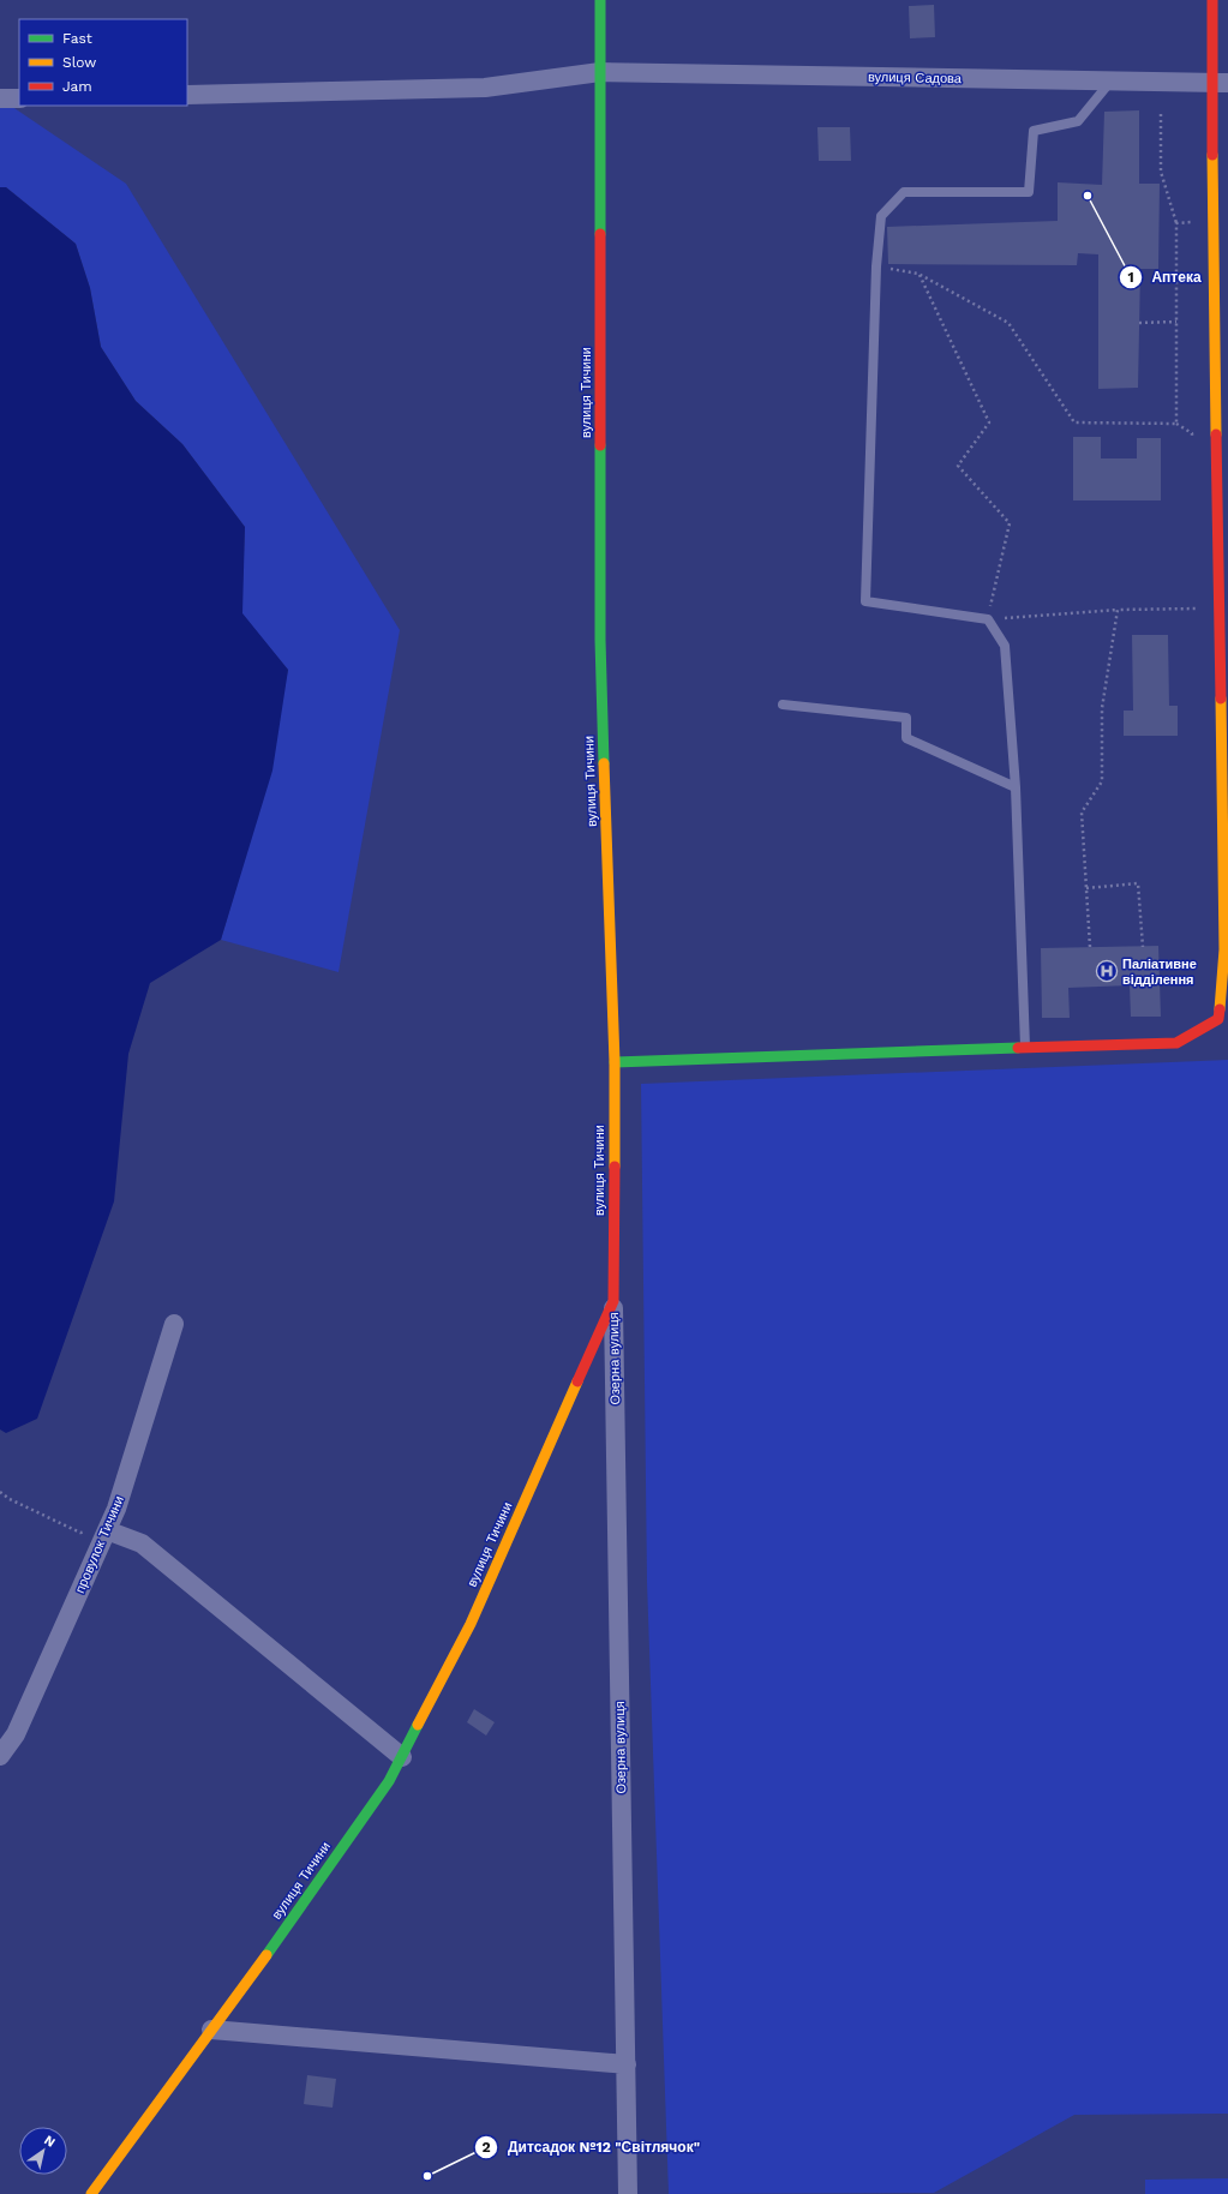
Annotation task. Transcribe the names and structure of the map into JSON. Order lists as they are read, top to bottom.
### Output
{
  "streets": {
    "street": [
      "вулиця Садова",
      "вулиця Тичини",
      "Озерна вулиця",
      "провулок Тичини"
    ]
  },
  "crossings": [
    ["вулиця Садова", "вулиця Тичини"],
    ["вулиця Тичини", "Озерна вулиця"]
  ],
  "places": {
    "other": ["Аптека", "Дитсадок №12 \"Світлячок\""],
    "hospital": ["Паліативне відділення"]
  },
  "legend": ["Fast", "Slow", "Jam"],
  "north": "top right"
}
